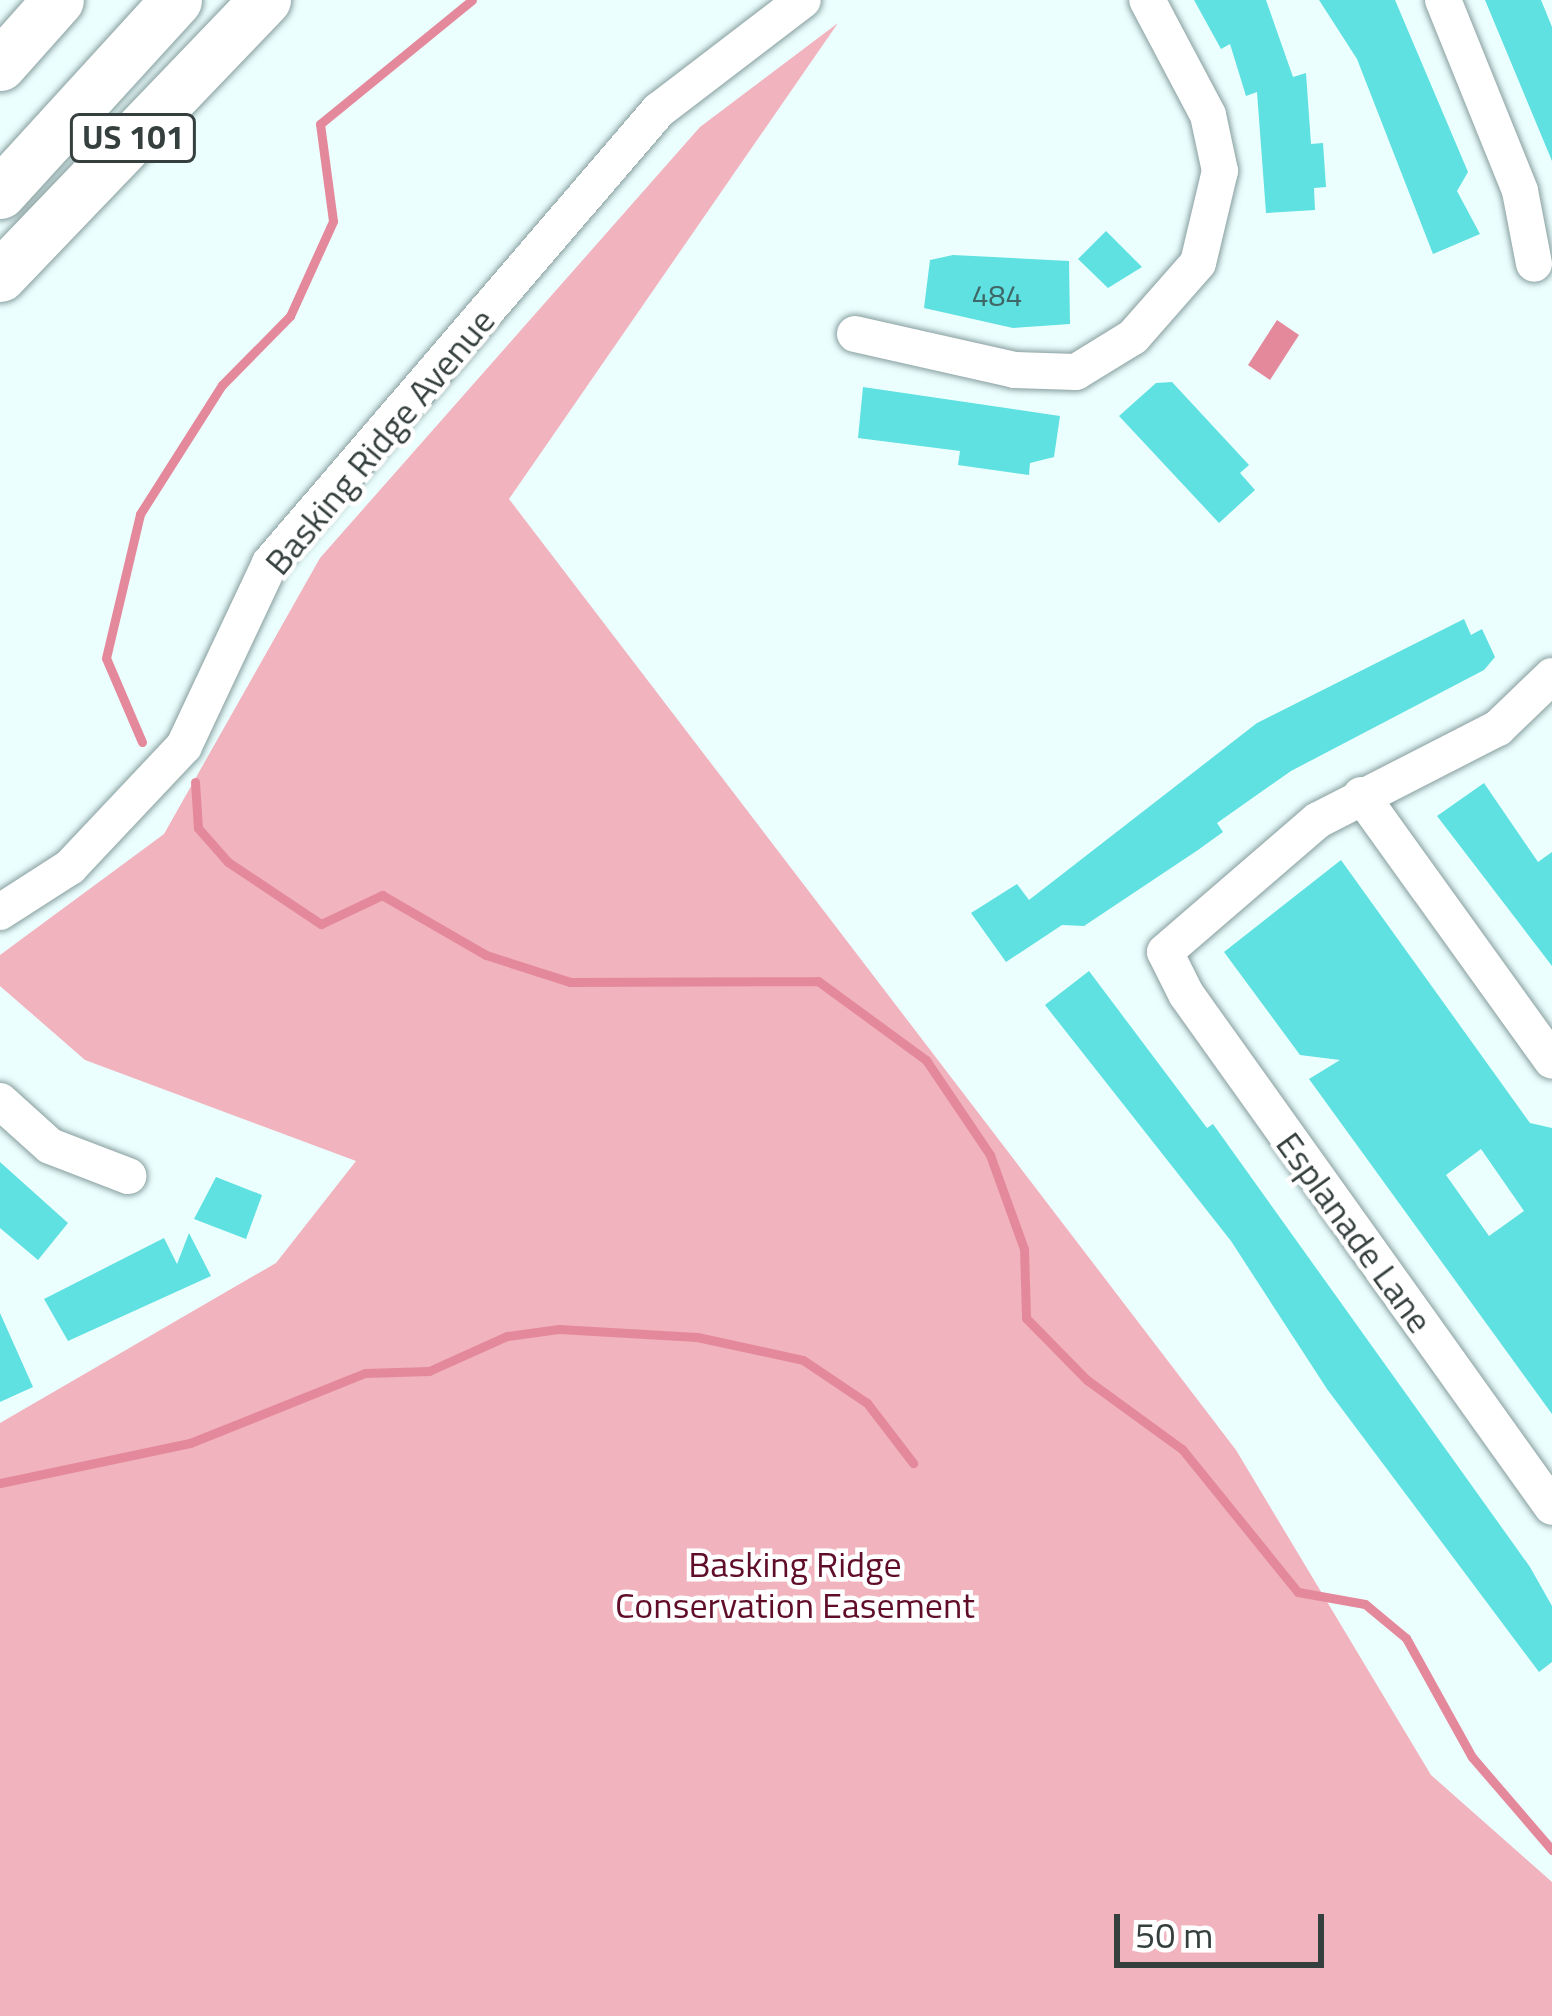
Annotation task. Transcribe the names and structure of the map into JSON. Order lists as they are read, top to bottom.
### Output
{
  "streets": {
    "highway": ["US 101"],
    "street": ["Basking Ridge Avenue", "Esplanade Lane"]
  },
  "parks": ["Basking Ridge Conservation Easement"],
  "house_numbers": ["484"],
  "scale_bar": "50 m"
}
